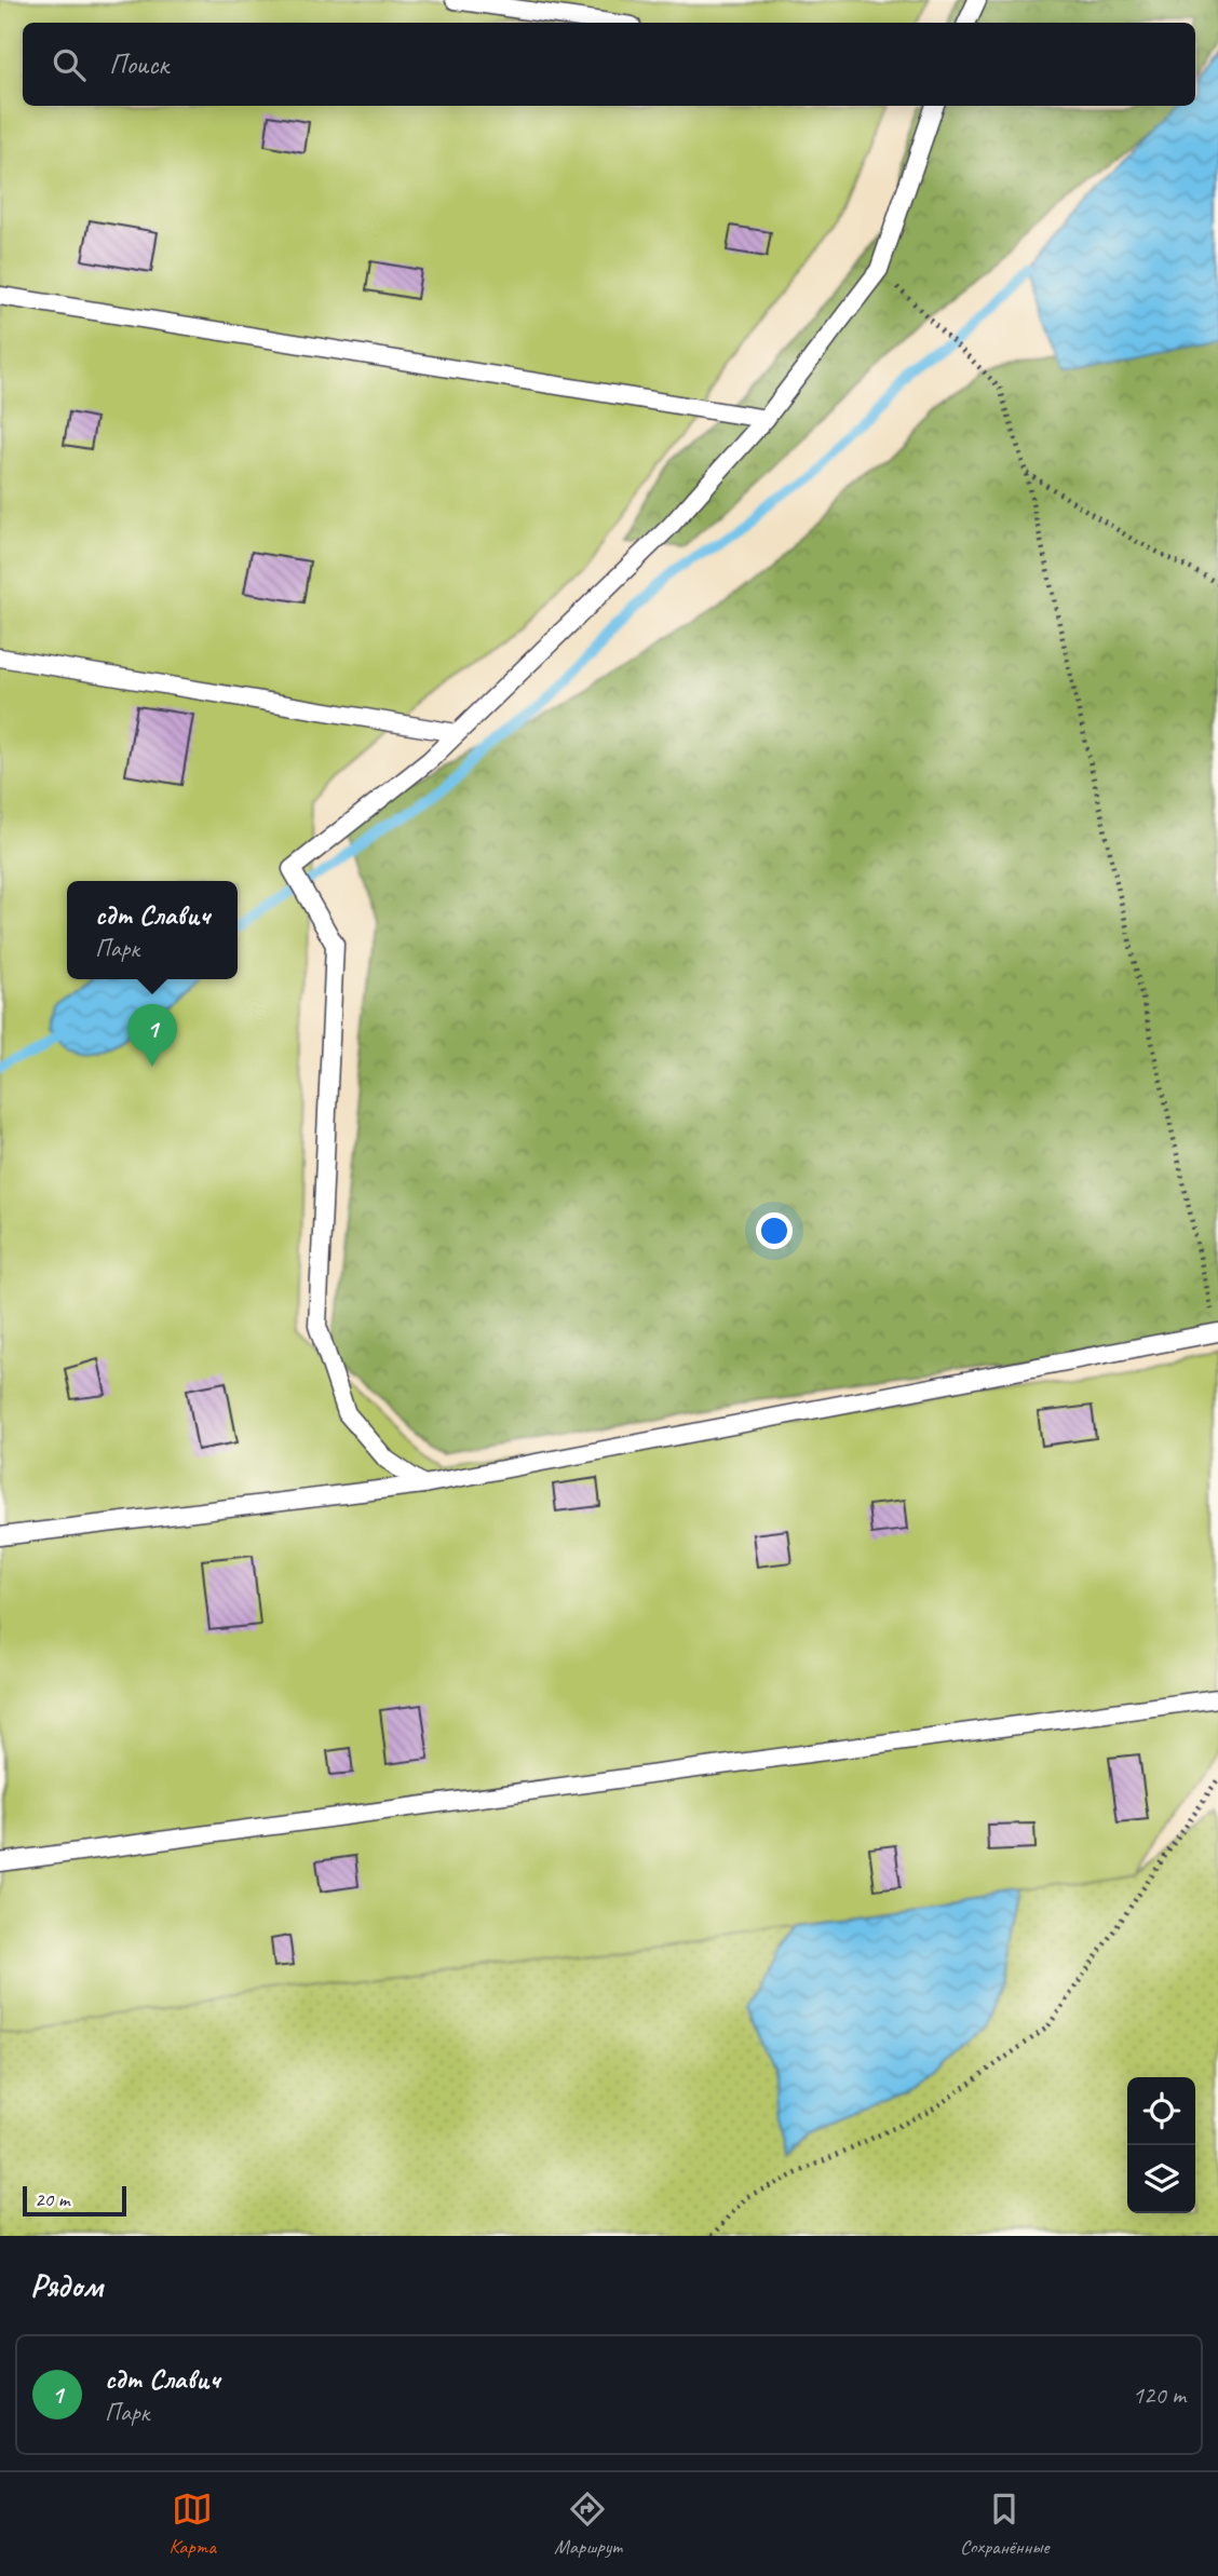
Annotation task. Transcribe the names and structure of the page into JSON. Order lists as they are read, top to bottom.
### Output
{
  "scale_bar": "20 m",
  "page": {
    "search": "Поиск",
    "popup": ["сдт Славич", "Парк"],
    "pins": "1",
    "scale": "20 m",
    "heading": "Рядом",
    "list": [
      {
        "mark": "1",
        "name": "сдт Славич",
        "note": "Парк",
        "value": "120 m"
      }
    ],
    "nav": ["Карта", "Маршрут", "Сохранённые"]
  }
}
